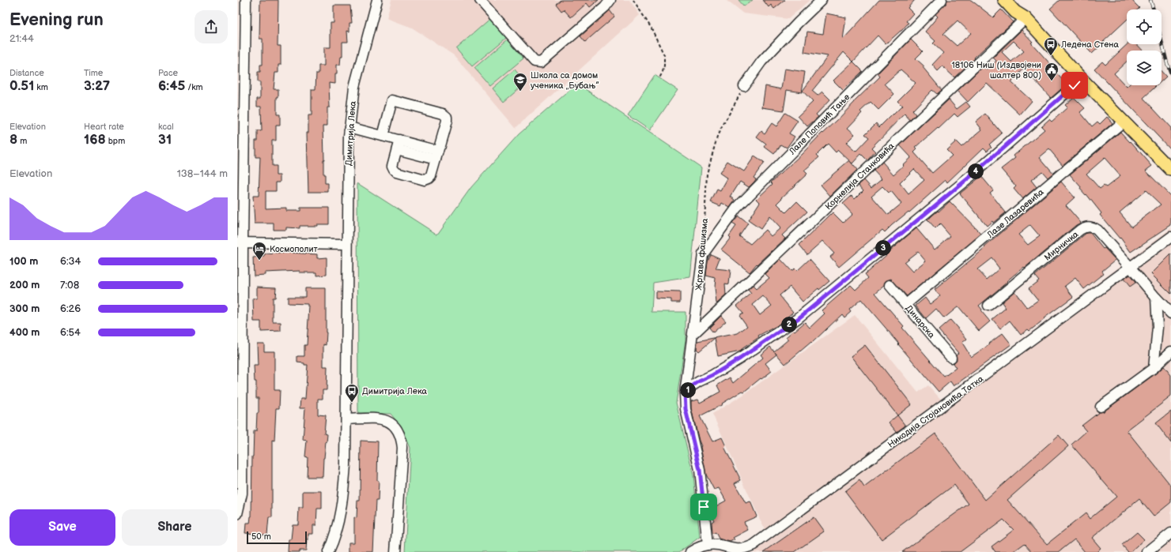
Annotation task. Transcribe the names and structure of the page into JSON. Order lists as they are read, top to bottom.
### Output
{
  "streets": {
    "street": [
      "Лале Поповић Тање",
      "Димитрија Лека",
      "Корнелија Станковића",
      "Лазе Лазаревића",
      "Мирничка",
      "Жртава фашизма",
      "Динарска",
      "Никодија Стојановића Татка"
    ]
  },
  "crossings": [
    ["Лале Поповић Тање", "Жртава фашизма"],
    ["Корнелија Станковића", "Жртава фашизма"],
    ["Лазе Лазаревића", "Динарска"],
    ["Мирничка", "Никодија Стојановића Татка"],
    ["Жртава фашизма", "Никодија Стојановића Татка"]
  ],
  "places": {
    "bus stop": ["Ледена Стена", "Димитрија Лека"],
    "public building": ["18106 Ниш (Издвојени шалтер 800)"],
    "school or university": ["Школа са домом ученика „Бубањ”"],
    "hotel": ["Космополит"]
  },
  "scale_bar": "50 m",
  "page": {
    "heading": ["Evening run", "21:44"],
    "stats": [
      ["Distance", "0.51 km"],
      ["Time", "3:27"],
      ["Pace", "6:45 /km"],
      ["Elevation", "8 m"],
      ["Heart rate", "168 bpm"],
      ["kcal", "31"]
    ],
    "chart": ["Elevation", "138–144 m"],
    "pins": [
      "4",
      "3",
      "2",
      "1"
    ],
    "list": [
      {
        "name": "100 m",
        "note": "6:34"
      },
      {
        "name": "200 m",
        "note": "7:08"
      },
      {
        "name": "300 m",
        "note": "6:26"
      },
      {
        "name": "400 m",
        "note": "6:54"
      }
    ],
    "buttons": ["Save", "Share"],
    "scale": "50 m"
  }
}
